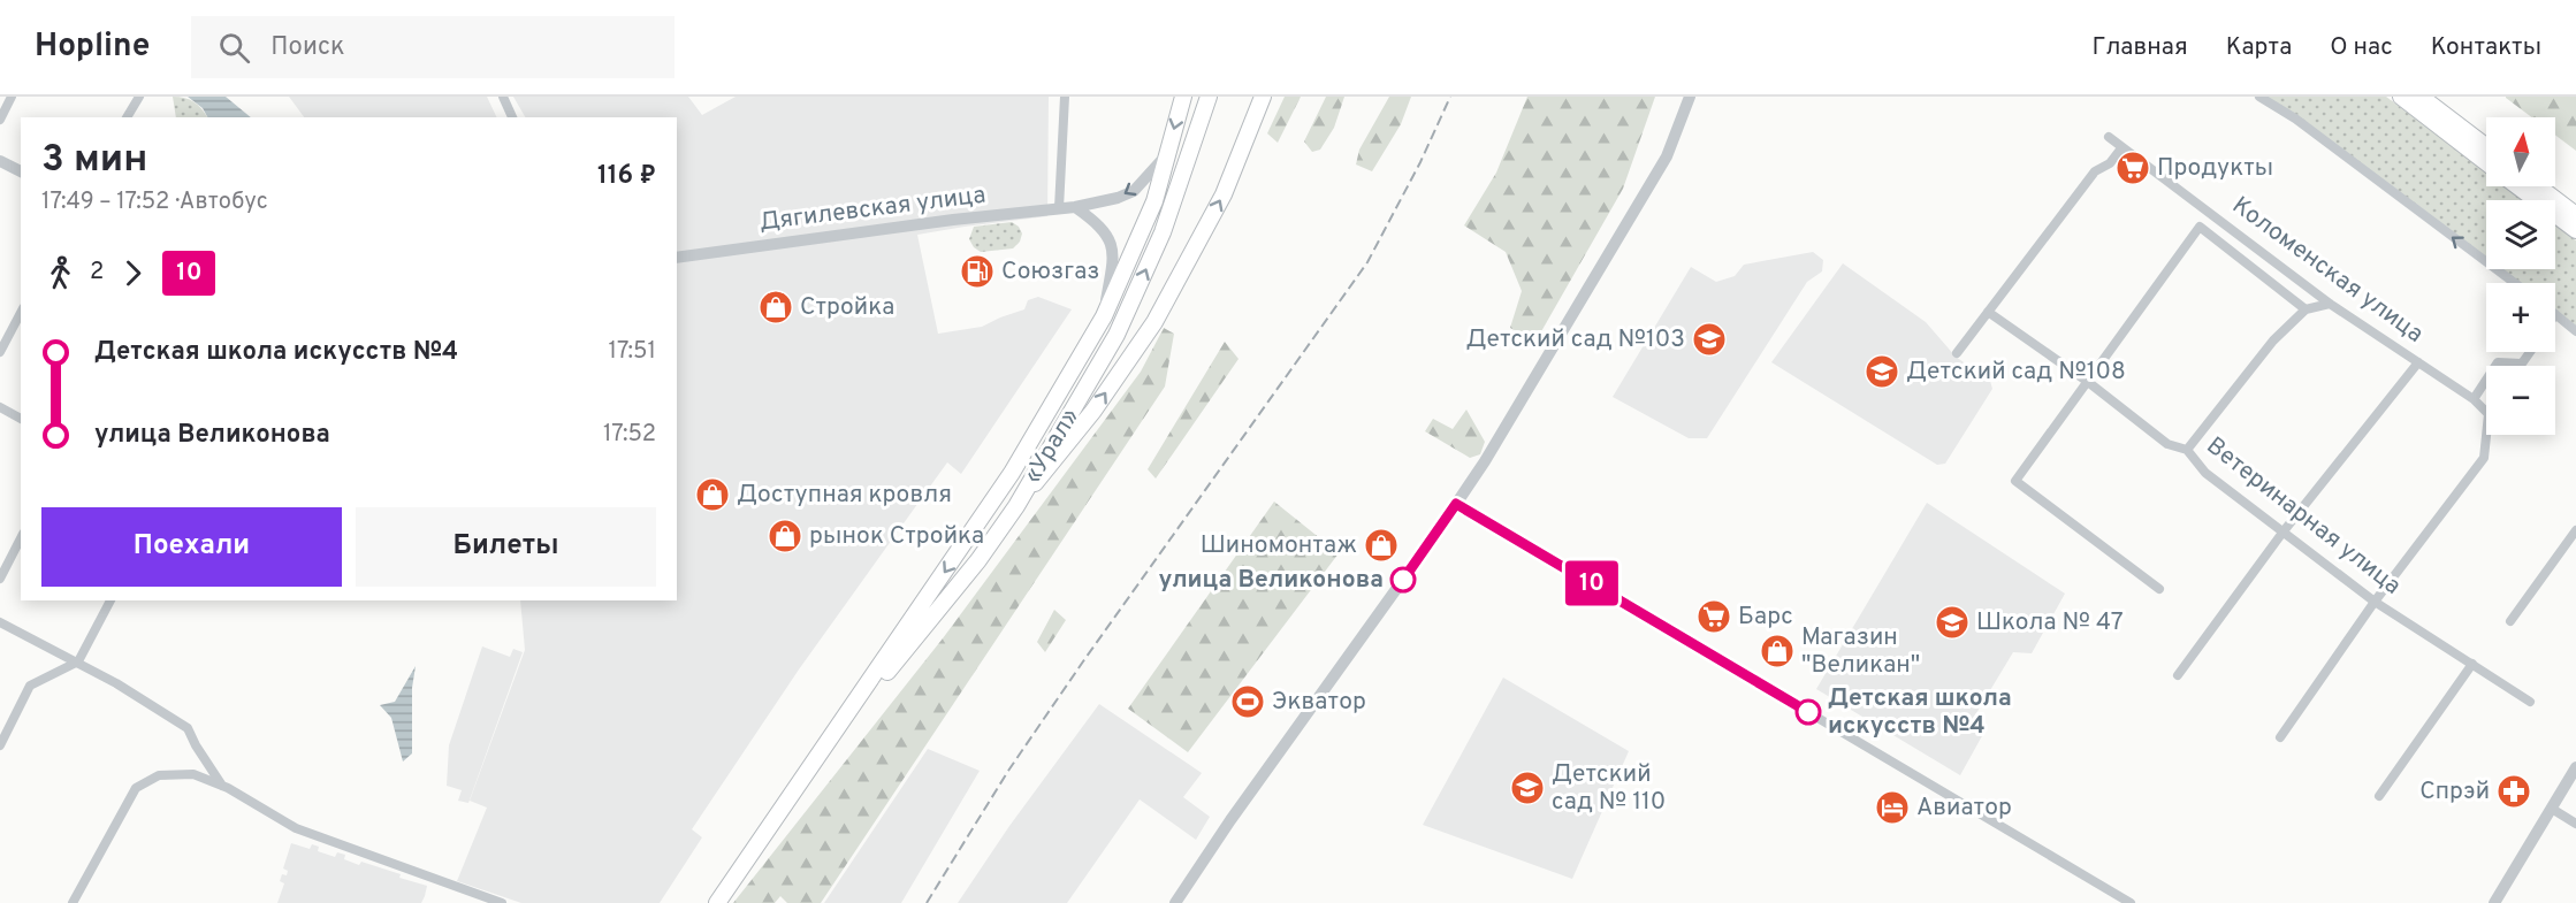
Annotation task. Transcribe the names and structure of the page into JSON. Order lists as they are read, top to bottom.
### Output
{
  "streets": {
    "main road": ["«Урал»"],
    "street": ["Дягилевская улица", "Коломенская улица", "Ветеринарная улица"]
  },
  "crossings": [
    ["Дягилевская улица", "«Урал»"],
    ["Коломенская улица", "Ветеринарная улица"]
  ],
  "places": {
    "supermarket": ["Продукты", "Барс"],
    "fuel station": ["Союзгаз"],
    "shop": [
      "Стройка",
      "Доступная кровля",
      "рынок Стройка",
      "Шиномонтаж",
      "Магазин \"Великан\""
    ],
    "school or university": [
      "Детский сад №103",
      "Детский сад №108",
      "Школа № 47",
      "Детский сад № 110"
    ],
    "other": ["улица Великонова", "Детская школа искусств №4"],
    "sports": ["Экватор"],
    "pharmacy": ["Спрэй"],
    "hotel": ["Авиатор"]
  },
  "lines": ["bus line 10"],
  "north": "top",
  "page": {
    "header": "Hopline",
    "search": "Поиск",
    "nav": [
      "Главная",
      "Карта",
      "О нас",
      "Контакты"
    ],
    "on_map": "10",
    "map_buttons": ["+", "−"],
    "heading": ["3 мин", "17:49 – 17:52 · Автобус", "116 ₽"],
    "legs": ["2", "10"],
    "list": [
      {
        "name": "Детская школа искусств №4",
        "value": "17:51"
      },
      {
        "name": "улица Великонова",
        "value": "17:52"
      }
    ],
    "buttons": ["Поехали", "Билеты"]
  }
}
